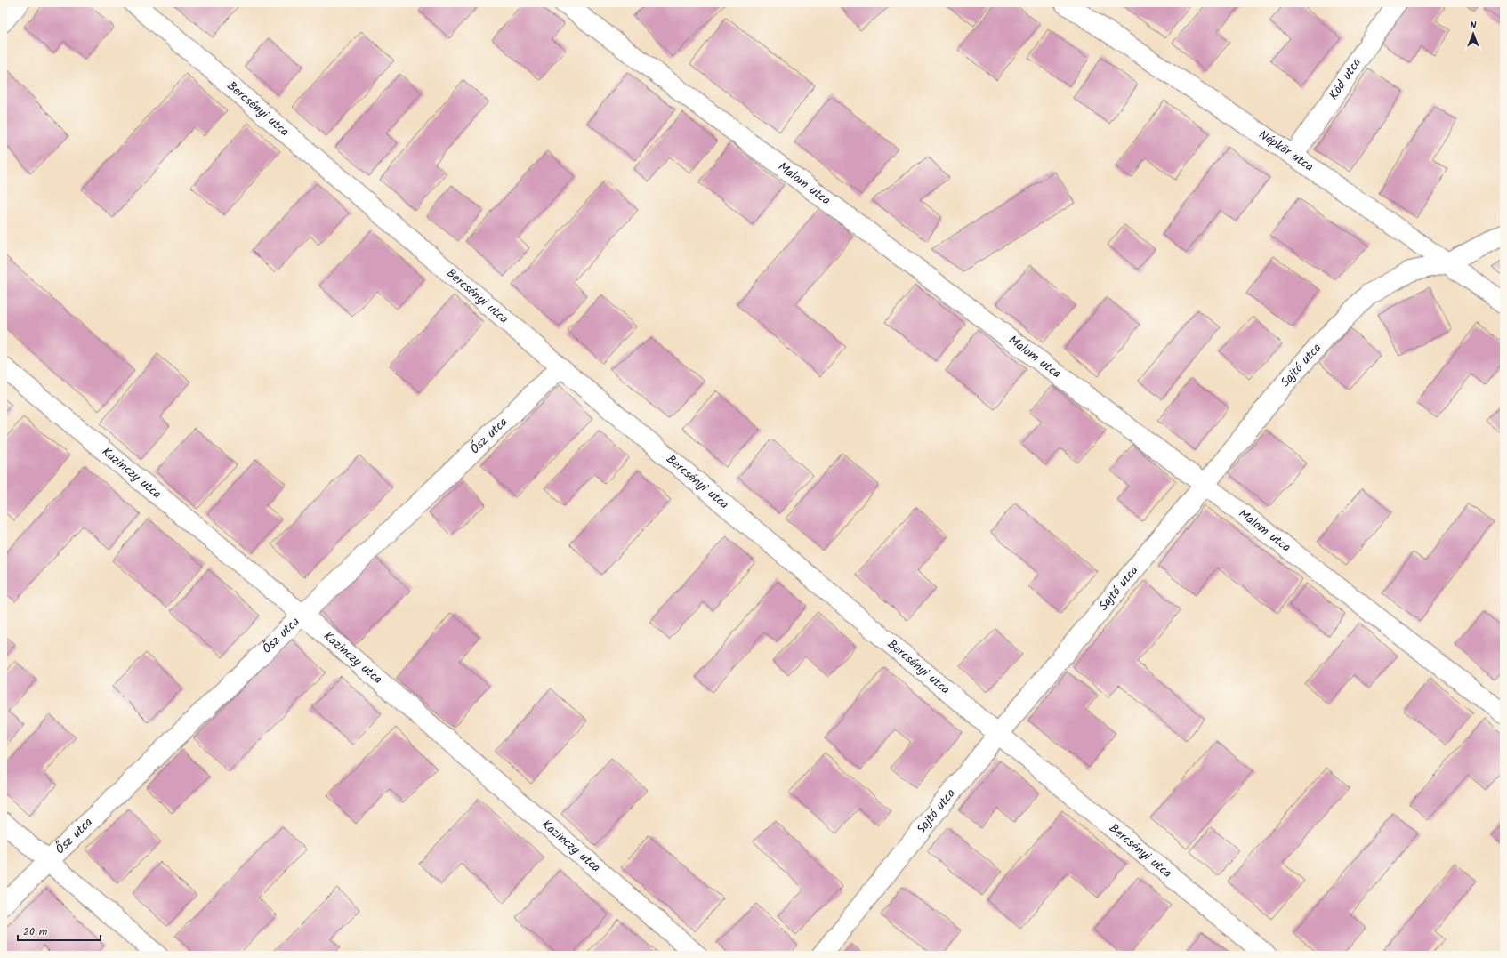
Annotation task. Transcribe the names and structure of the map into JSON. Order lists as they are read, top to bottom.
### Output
{
  "streets": {
    "street": [
      "Köd utca",
      "Bercsényi utca",
      "Népkör utca",
      "Malom utca",
      "Sajtó utca",
      "Ősz utca",
      "Kazinczy utca"
    ]
  },
  "crossings": [
    ["Köd utca", "Népkör utca"],
    ["Bercsényi utca", "Sajtó utca"],
    ["Bercsényi utca", "Ősz utca"],
    ["Népkör utca", "Sajtó utca"],
    ["Malom utca", "Sajtó utca"],
    ["Ősz utca", "Kazinczy utca"]
  ],
  "scale_bar": "20 m",
  "north": "top"
}
